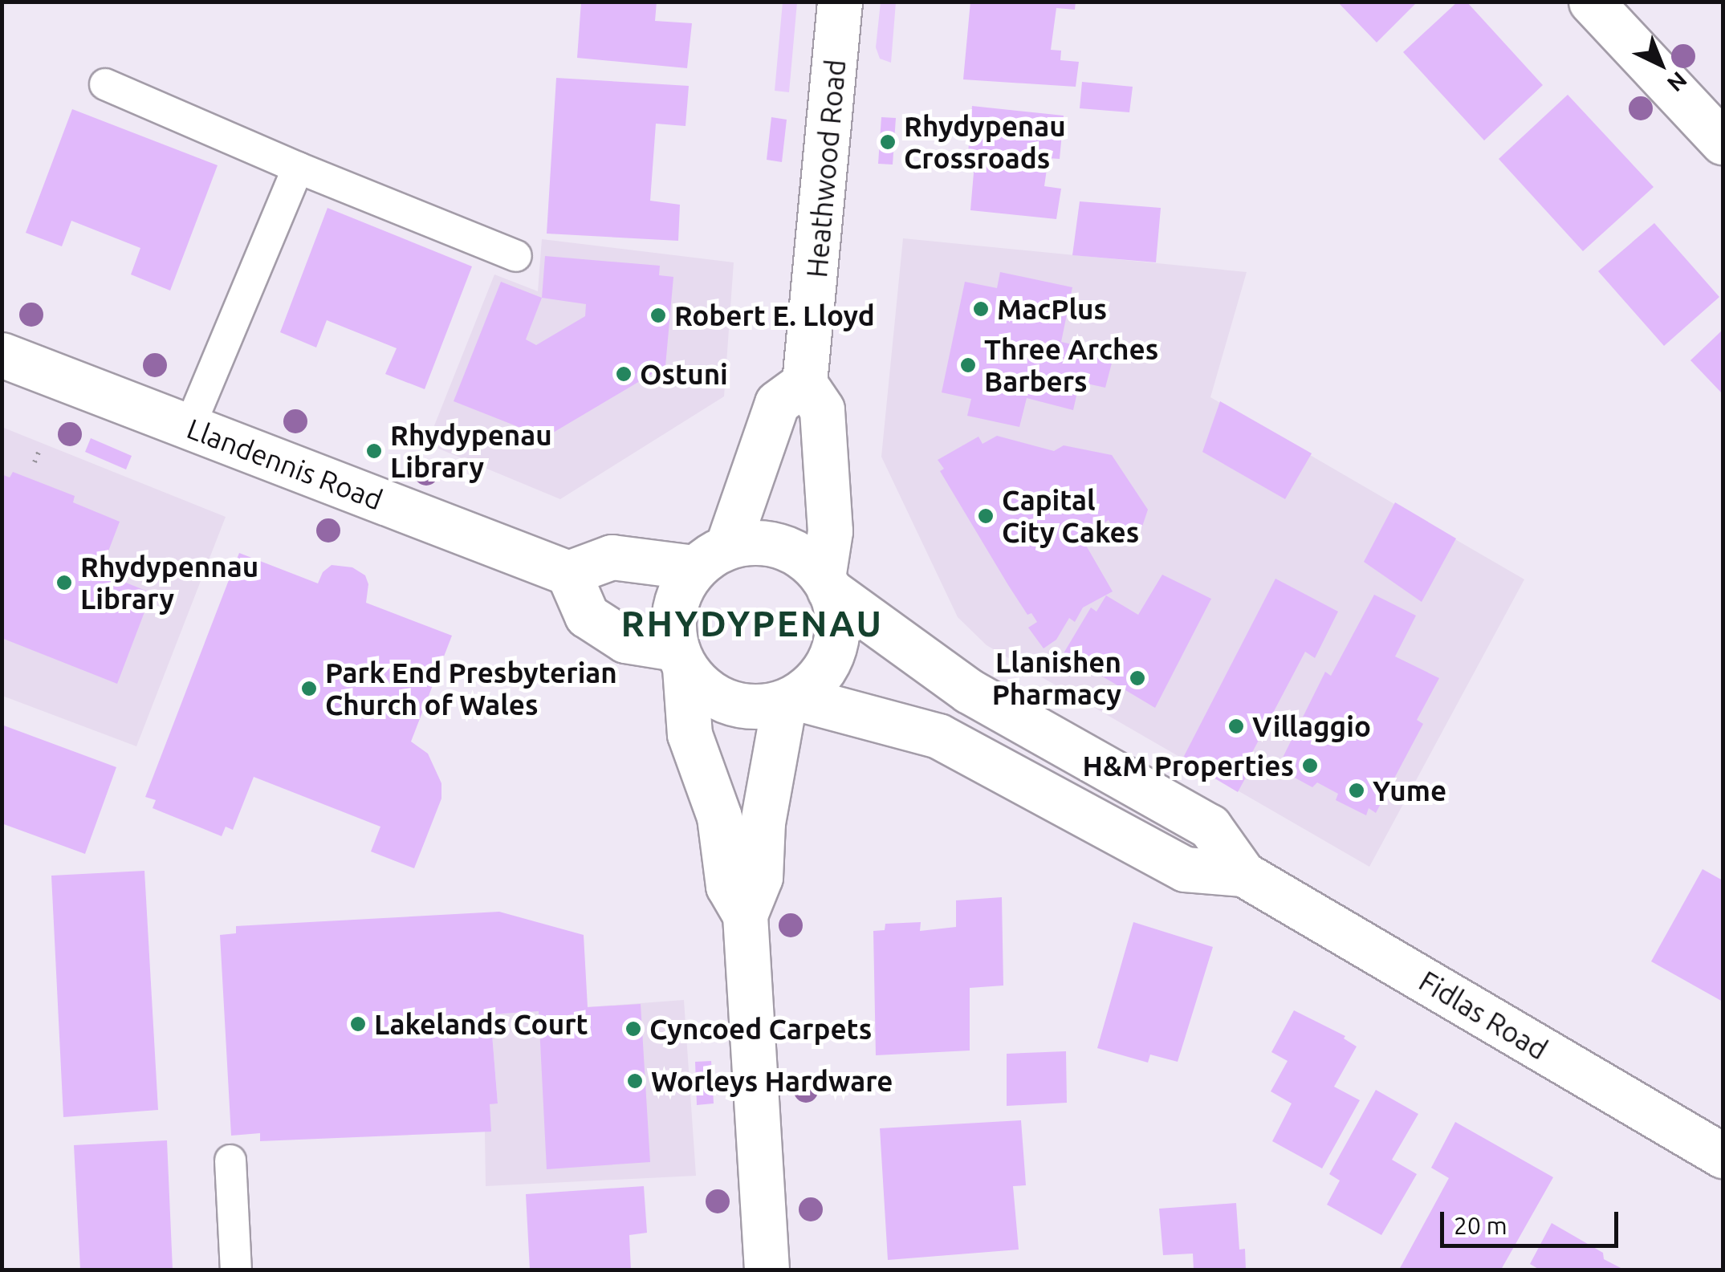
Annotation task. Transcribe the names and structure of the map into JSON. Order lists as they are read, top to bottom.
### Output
{
  "streets": {
    "street": ["Heathwood Road", "Llandennis Road", "Fidlas Road"]
  },
  "districts": ["RHYDYPENAU"],
  "places": [
    "Rhydypenau Crossroads",
    "MacPlus",
    "Robert E. Lloyd",
    "Three Arches Barbers",
    "Ostuni",
    "Rhydypenau Library",
    "Capital City Cakes",
    "Rhydypennau Library",
    "Llanishen Pharmacy",
    "Park End Presbyterian Church of Wales",
    "Villaggio",
    "H&M Properties",
    "Yume",
    "Lakelands Court",
    "Cyncoed Carpets",
    "Worleys Hardware"
  ],
  "scale_bar": "20 m",
  "north": "bottom right"
}
